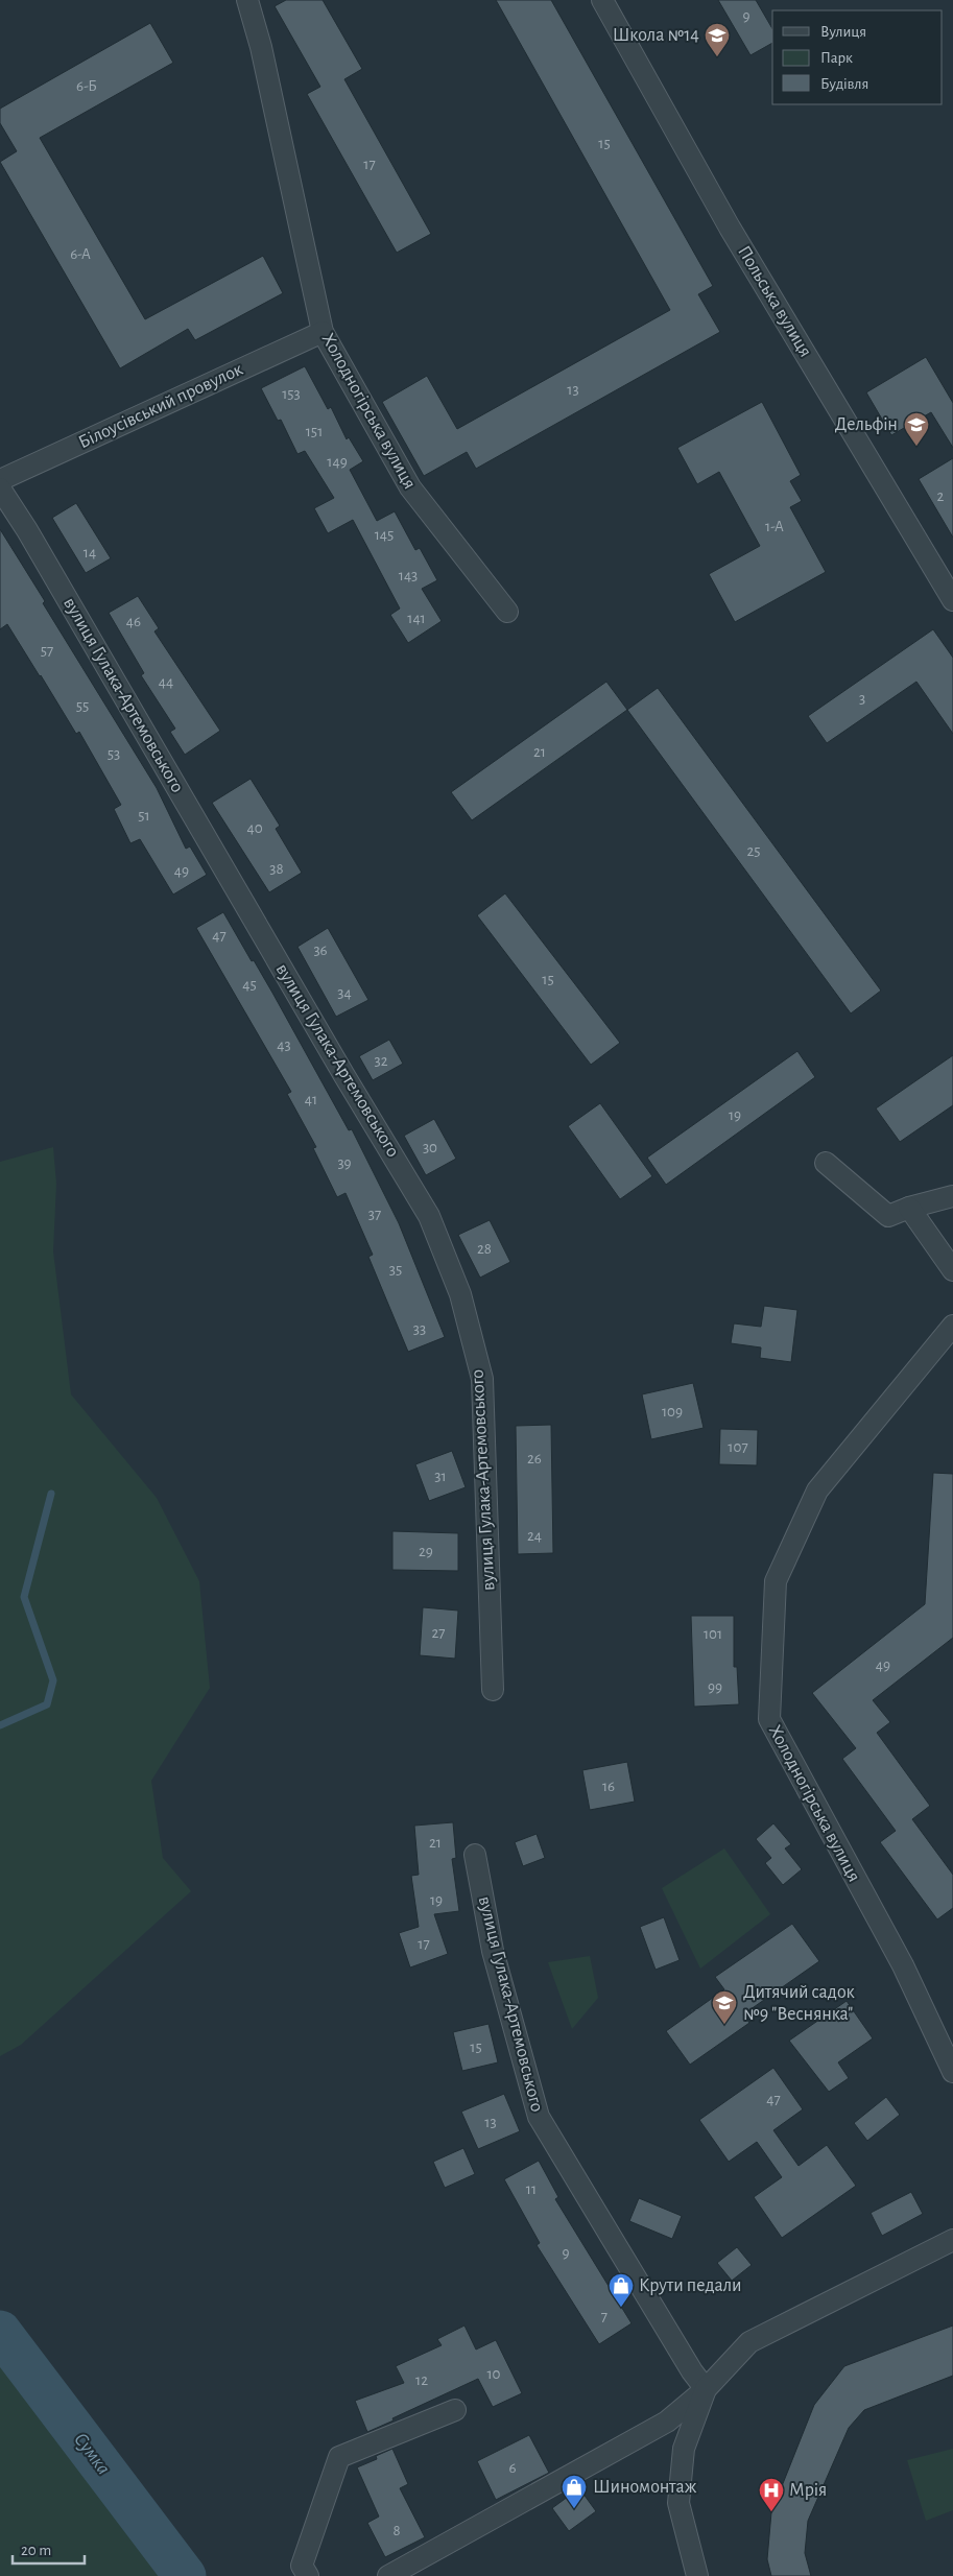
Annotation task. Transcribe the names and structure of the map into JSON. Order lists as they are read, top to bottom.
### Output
{
  "streets": {
    "street": [
      "Польська вулиця",
      "Білоусівський провулок",
      "Холодногірська вулиця",
      "вулиця Гулака-Артемовського"
    ]
  },
  "crossings": [
    ["Білоусівський провулок", "Холодногірська вулиця"]
  ],
  "water": ["Сумка"],
  "places": {
    "school or university": ["Школа №14", "Дельфін", "Дитячий садок №9 \"Веснянка\""],
    "shop": ["Крути педали", "Шиномонтаж"],
    "hospital": ["Мрія"]
  },
  "house_numbers": [
    "9",
    "6-Б",
    "15",
    "17",
    "6-А",
    "13",
    "153",
    "151",
    "149",
    "2",
    "1-А",
    "145",
    "14",
    "143",
    "141",
    "46",
    "57",
    "44",
    "3",
    "55",
    "21",
    "53",
    "51",
    "40",
    "25",
    "38",
    "49",
    "47",
    "36",
    "15",
    "45",
    "34",
    "43",
    "32",
    "41",
    "19",
    "30",
    "39",
    "37",
    "28",
    "35",
    "33",
    "109",
    "107",
    "26",
    "31",
    "24",
    "29",
    "27",
    "101",
    "49",
    "99",
    "16",
    "21",
    "19",
    "17",
    "15",
    "47",
    "13",
    "11",
    "9",
    "7",
    "10",
    "12",
    "6",
    "8"
  ],
  "legend": ["Вулиця", "Парк", "Будівля"],
  "scale_bar": "20 m"
}
